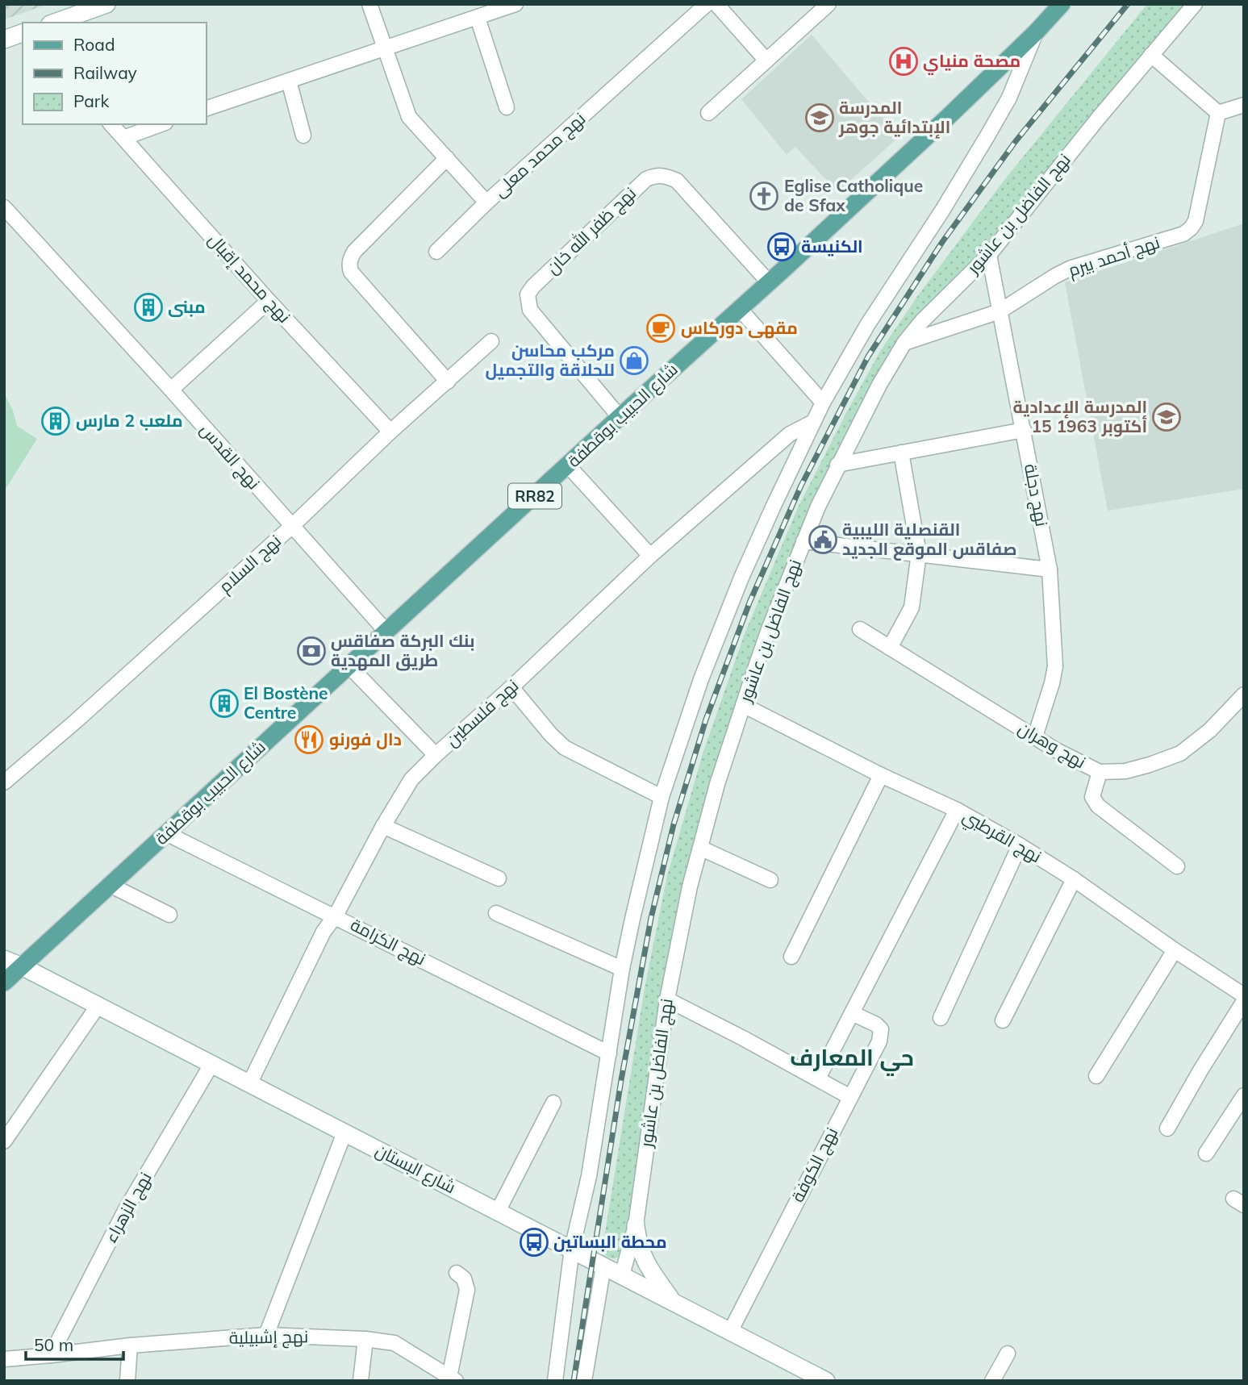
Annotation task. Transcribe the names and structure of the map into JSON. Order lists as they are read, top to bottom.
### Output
{
  "streets": {
    "main road": ["شارع الحبيب بوقطفة", "RR82", "شارع البستان"],
    "street": [
      "نهج محمد معلى",
      "نهج الفاضل بن عاشور",
      "نهج ظفر الله خان",
      "نهج أحمد بيرم",
      "نهج محمد إقبال",
      "نهج القدس",
      "نهج دجلة",
      "نهج السلام",
      "نهج فلسطين",
      "نهج وهران",
      "نهج القرطبي",
      "نهج الكرامة",
      "نهج الكوفة",
      "نهج الزهراء",
      "نهج إشبيلية"
    ]
  },
  "crossings": [
    ["نهج الفاضل بن عاشور", "نهج أحمد بيرم"],
    ["نهج الفاضل بن عاشور", "نهج دجلة"],
    ["نهج الفاضل بن عاشور", "نهج القرطبي"],
    ["نهج الفاضل بن عاشور", "شارع البستان"],
    ["نهج ظفر الله خان", "شارع الحبيب بوقطفة"],
    ["نهج أحمد بيرم", "نهج دجلة"],
    ["نهج محمد إقبال", "نهج السلام"],
    ["شارع الحبيب بوقطفة", "نهج القدس"],
    ["شارع الحبيب بوقطفة", "نهج الكرامة"],
    ["شارع الحبيب بوقطفة", "شارع البستان"],
    ["نهج القدس", "نهج السلام"],
    ["نهج دجلة", "نهج وهران"],
    ["نهج فلسطين", "نهج الكرامة"],
    ["نهج فلسطين", "شارع البستان"],
    ["نهج الكوفة", "شارع البستان"],
    ["شارع البستان", "نهج الزهراء"],
    ["نهج الزهراء", "نهج إشبيلية"]
  ],
  "districts": ["حي المعارف"],
  "places": {
    "hospital": ["مصحة منياي"],
    "school or university": ["المدرسة الإبتدائية جوهر", "المدرسة الإعدادية 15 أكتوبر 1963"],
    "church": ["Eglise Catholique de Sfax"],
    "bus stop": ["الكنيسة", "محطة البساتين"],
    "building": ["مبنى", "ملعب 2 مارس", "El Bostène Centre"],
    "cafe": ["مقهى دوركاس"],
    "shop": ["مركب محاسن للحلاقة والتجميل"],
    "public building": ["القنصلية الليبية صفاقس الموقع الجديد"],
    "bank": ["بنك البركة صفاقس طريق المهدية"],
    "restaurant": ["دال فورنو"]
  },
  "legend": ["Road", "Railway", "Park"],
  "scale_bar": "50 m"
}
